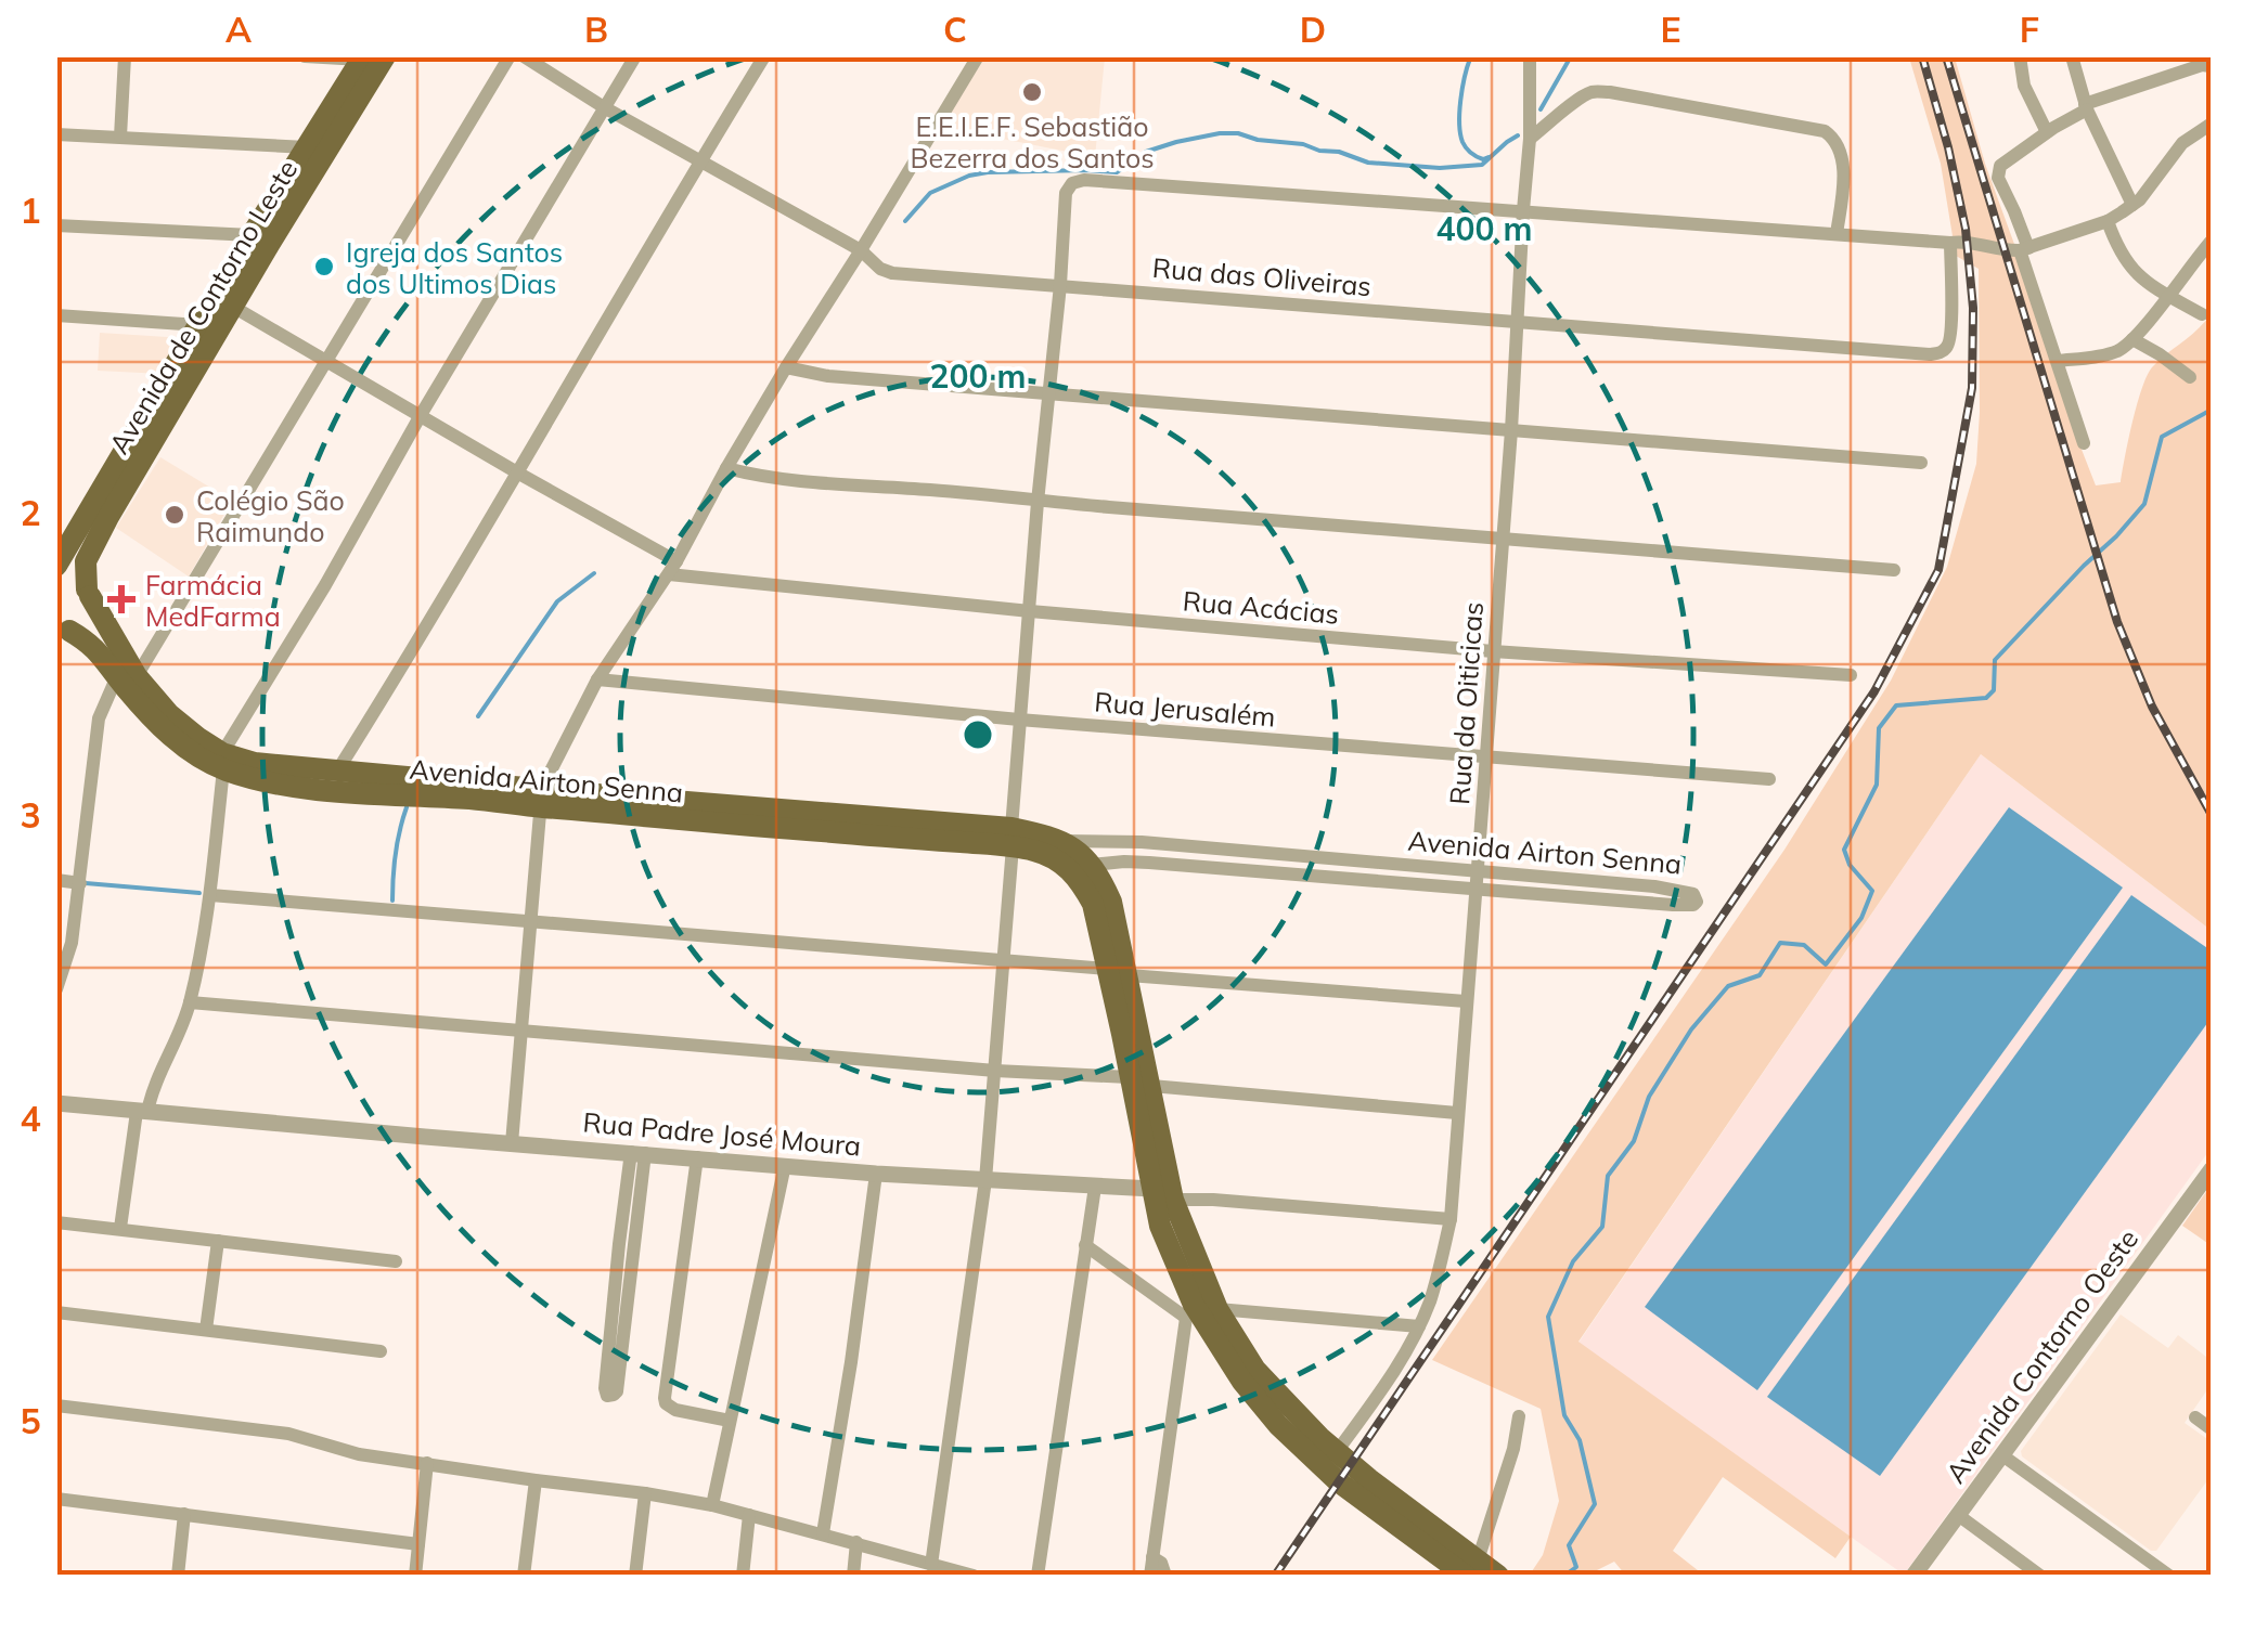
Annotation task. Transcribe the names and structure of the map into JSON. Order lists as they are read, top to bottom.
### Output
{
  "streets": {
    "main road": ["Avenida de Contorno Leste", "Avenida Airton Senna"],
    "street": [
      "Rua das Oliveiras",
      "Rua Acácias",
      "Rua da Oiticicas",
      "Rua Jerusalém",
      "Rua Padre José Moura",
      "Avenida Contorno Oeste"
    ]
  },
  "crossings": [
    ["Rua das Oliveiras", "Rua da Oiticicas"],
    ["Avenida de Contorno Leste", "Rua Acácias"],
    ["Avenida de Contorno Leste", "Avenida Airton Senna"],
    ["Rua Acácias", "Rua da Oiticicas"],
    ["Rua da Oiticicas", "Rua Jerusalém"],
    ["Rua da Oiticicas", "Avenida Airton Senna"]
  ],
  "places": {
    "other": ["E.E.I.E.F. Sebastião Bezerra dos Santos", "Igreja dos Santos dos Ultimos Dias", "Colégio São Raimundo"],
    "health": ["Farmácia MedFarma"]
  },
  "grid": {
    "columns": [
      "A",
      "B",
      "C",
      "D",
      "E",
      "F"
    ],
    "rows": [
      "1",
      "2",
      "3",
      "4",
      "5"
    ]
  },
  "rings": ["400 m", "200 m"]
}
